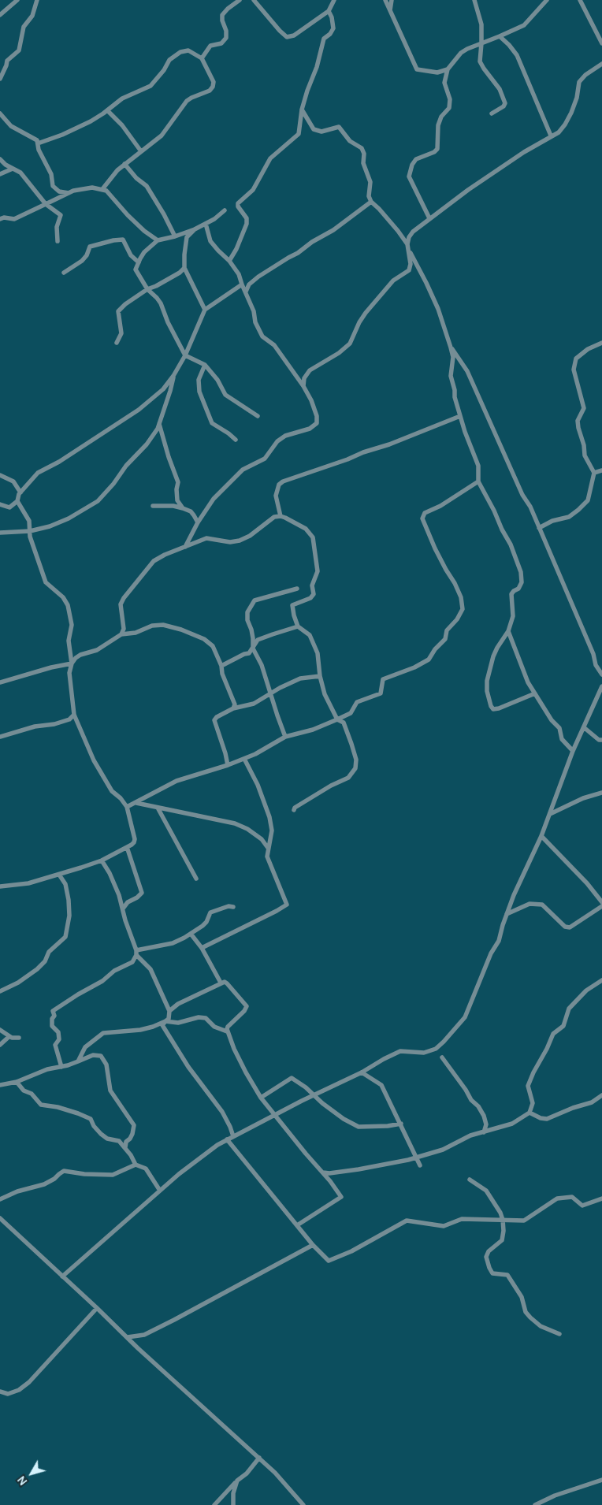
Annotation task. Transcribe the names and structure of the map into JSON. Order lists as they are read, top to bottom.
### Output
{
  "north": "bottom left"
}
